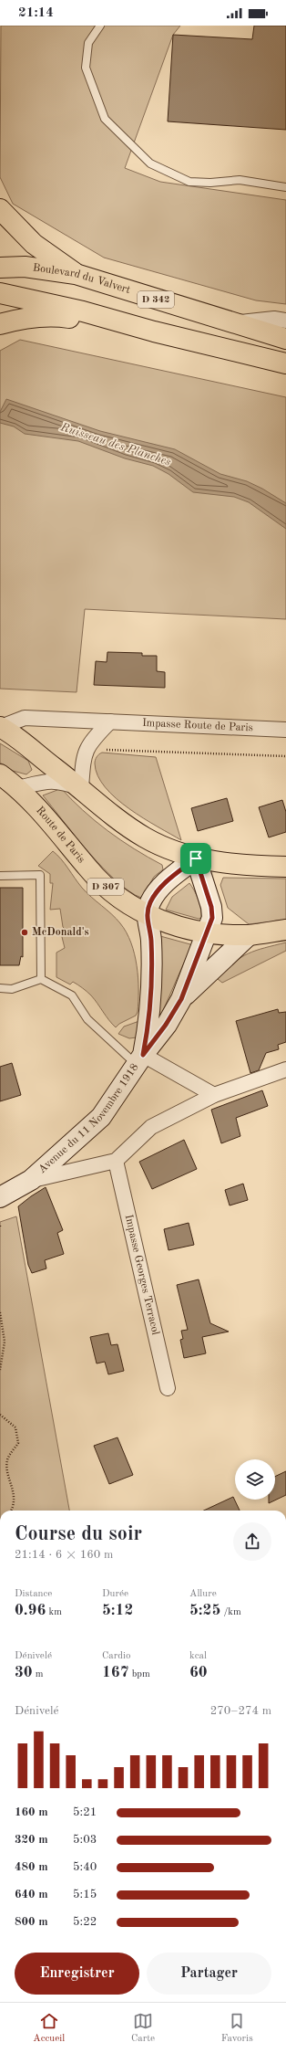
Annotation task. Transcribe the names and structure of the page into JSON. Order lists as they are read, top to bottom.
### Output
{
  "streets": {
    "main road": [
      "Boulevard du Valvert",
      "D 342",
      "Route de Paris",
      "D 307",
      "Avenue du 11 Novembre 1918"
    ],
    "street": ["Impasse Route de Paris", "Impasse Georges Terracol"]
  },
  "crossings": [
    ["Route de Paris", "Avenue du 11 Novembre 1918"],
    ["Avenue du 11 Novembre 1918", "Impasse Georges Terracol"]
  ],
  "water": ["Ruisseau des Planches"],
  "places": ["McDonald's"],
  "page": {
    "status": "21:14",
    "heading": ["Course du soir", "21:14 · 6 × 160 m"],
    "stats": [
      ["Distance", "0.96 km"],
      ["Durée", "5:12"],
      ["Allure", "5:25 /km"],
      ["Dénivelé", "30 m"],
      ["Cardio", "167 bpm"],
      ["kcal", "60"]
    ],
    "chart": ["Dénivelé", "270–274 m"],
    "list": [
      {
        "name": "160 m",
        "note": "5:21"
      },
      {
        "name": "320 m",
        "note": "5:03"
      },
      {
        "name": "480 m",
        "note": "5:40"
      },
      {
        "name": "640 m",
        "note": "5:15"
      },
      {
        "name": "800 m",
        "note": "5:22"
      }
    ],
    "buttons": ["Enregistrer", "Partager"],
    "tabs": ["Accueil", "Carte", "Favoris"]
  }
}
